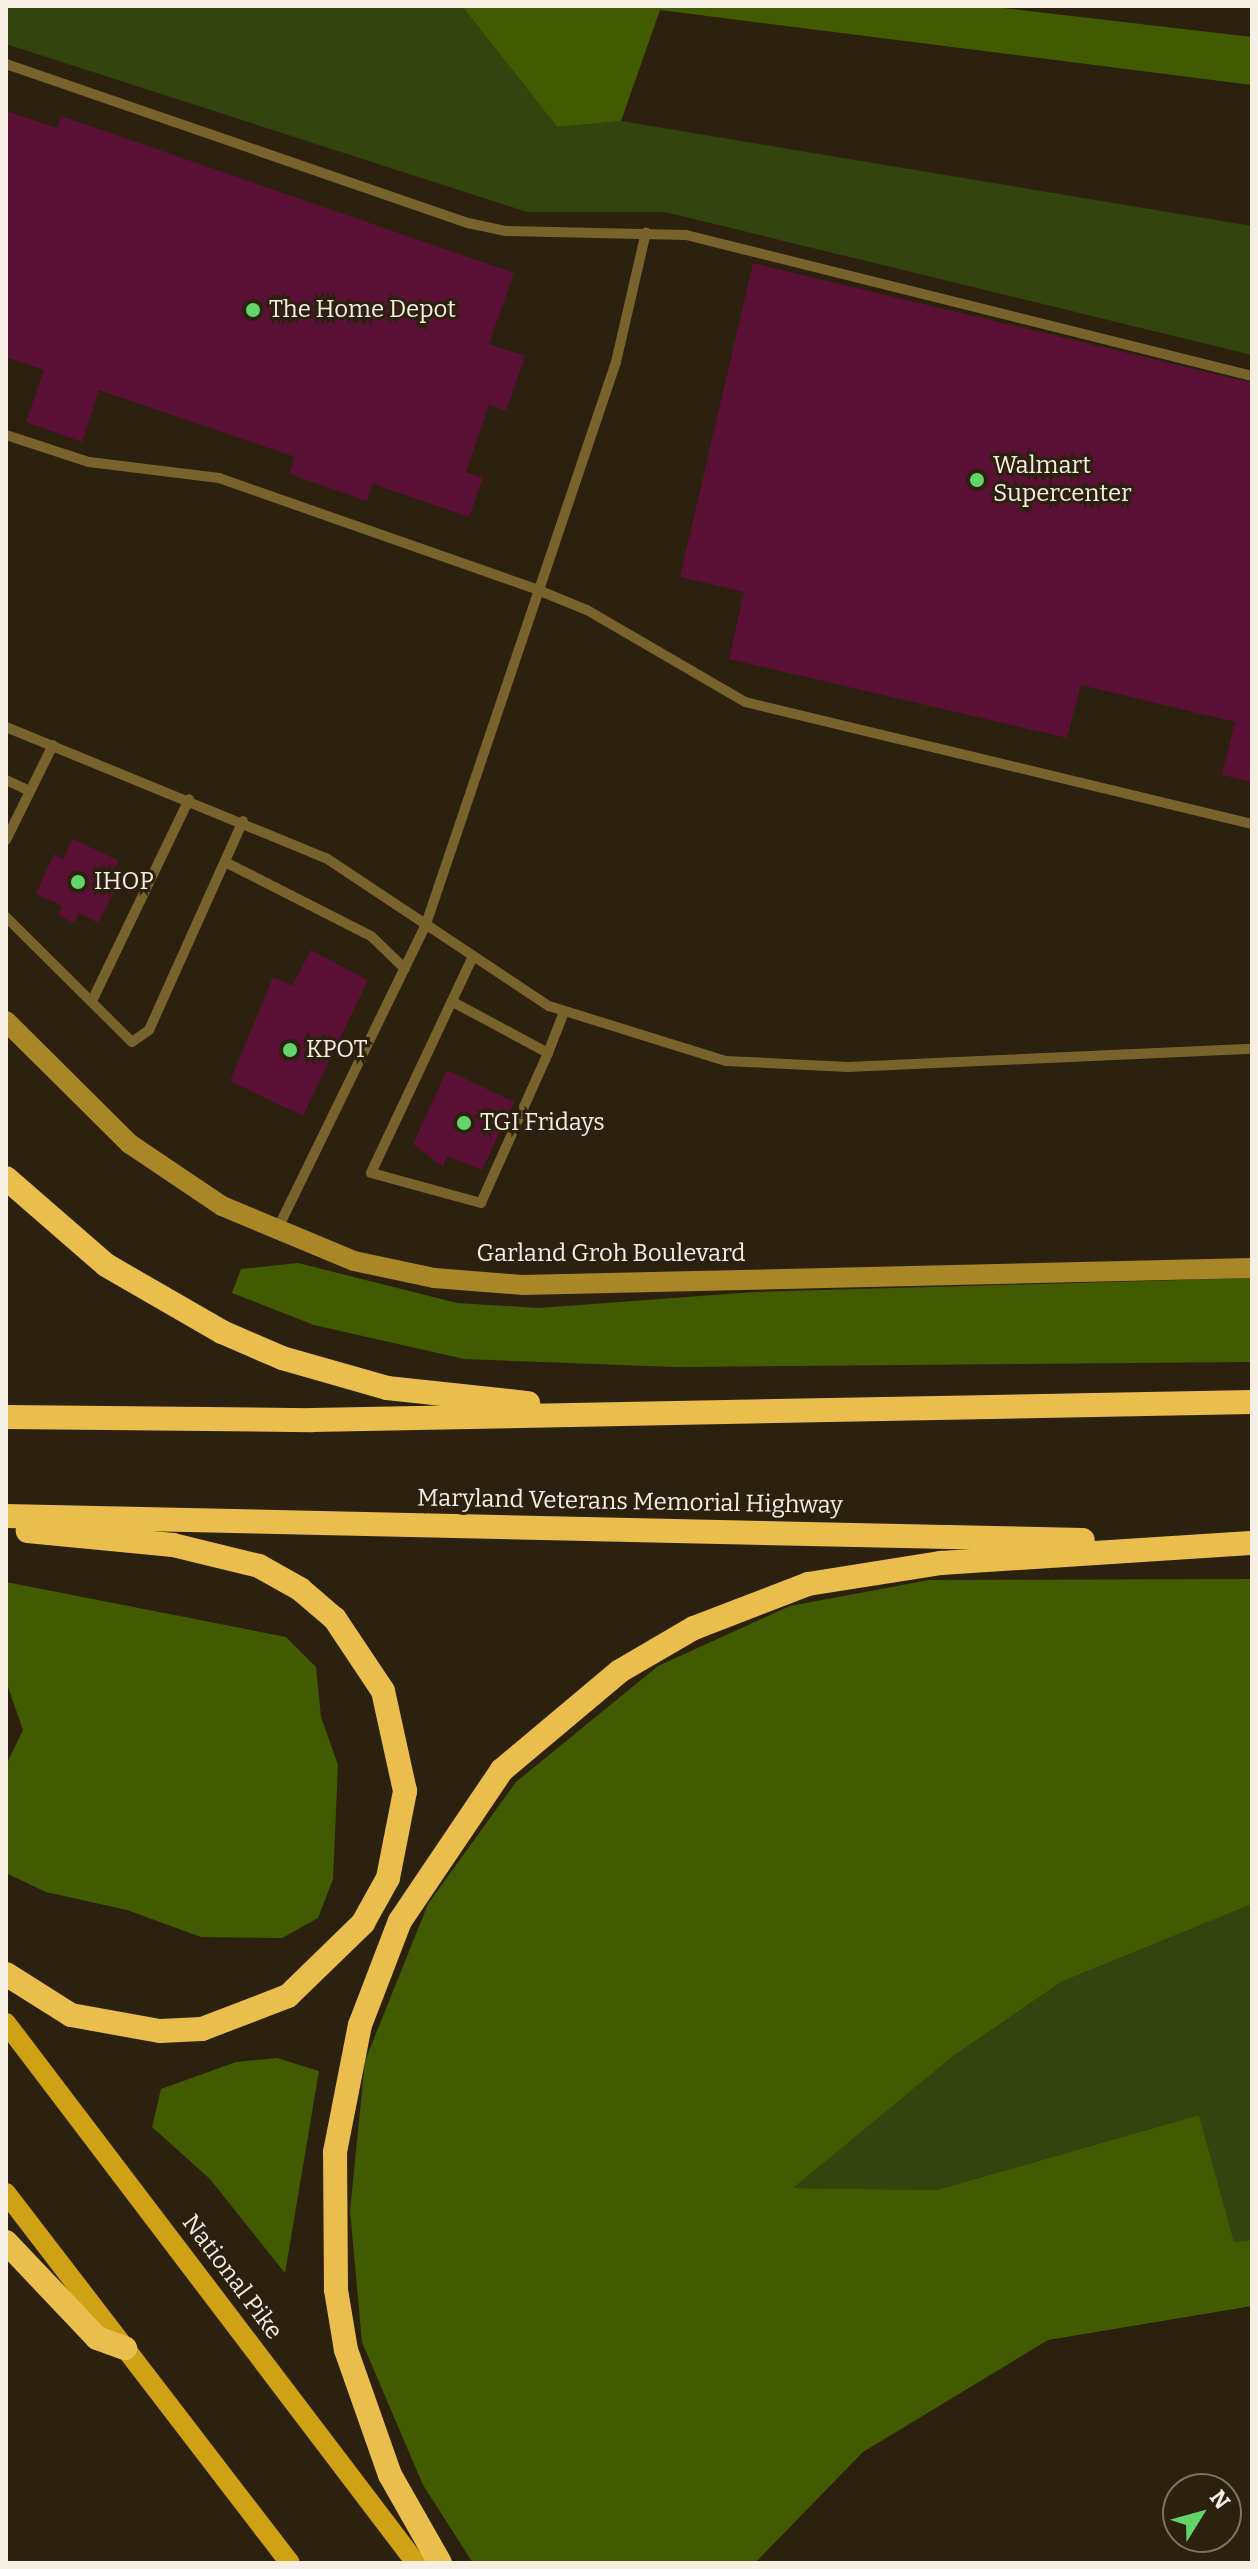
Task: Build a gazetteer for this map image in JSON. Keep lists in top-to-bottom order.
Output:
{
  "streets": {
    "highway": ["Maryland Veterans Memorial Highway"],
    "main road": ["National Pike"],
    "street": ["Garland Groh Boulevard"]
  },
  "places": [
    "The Home Depot",
    "Walmart Supercenter",
    "IHOP",
    "KPOT",
    "TGI Fridays"
  ],
  "north": "top right"
}
